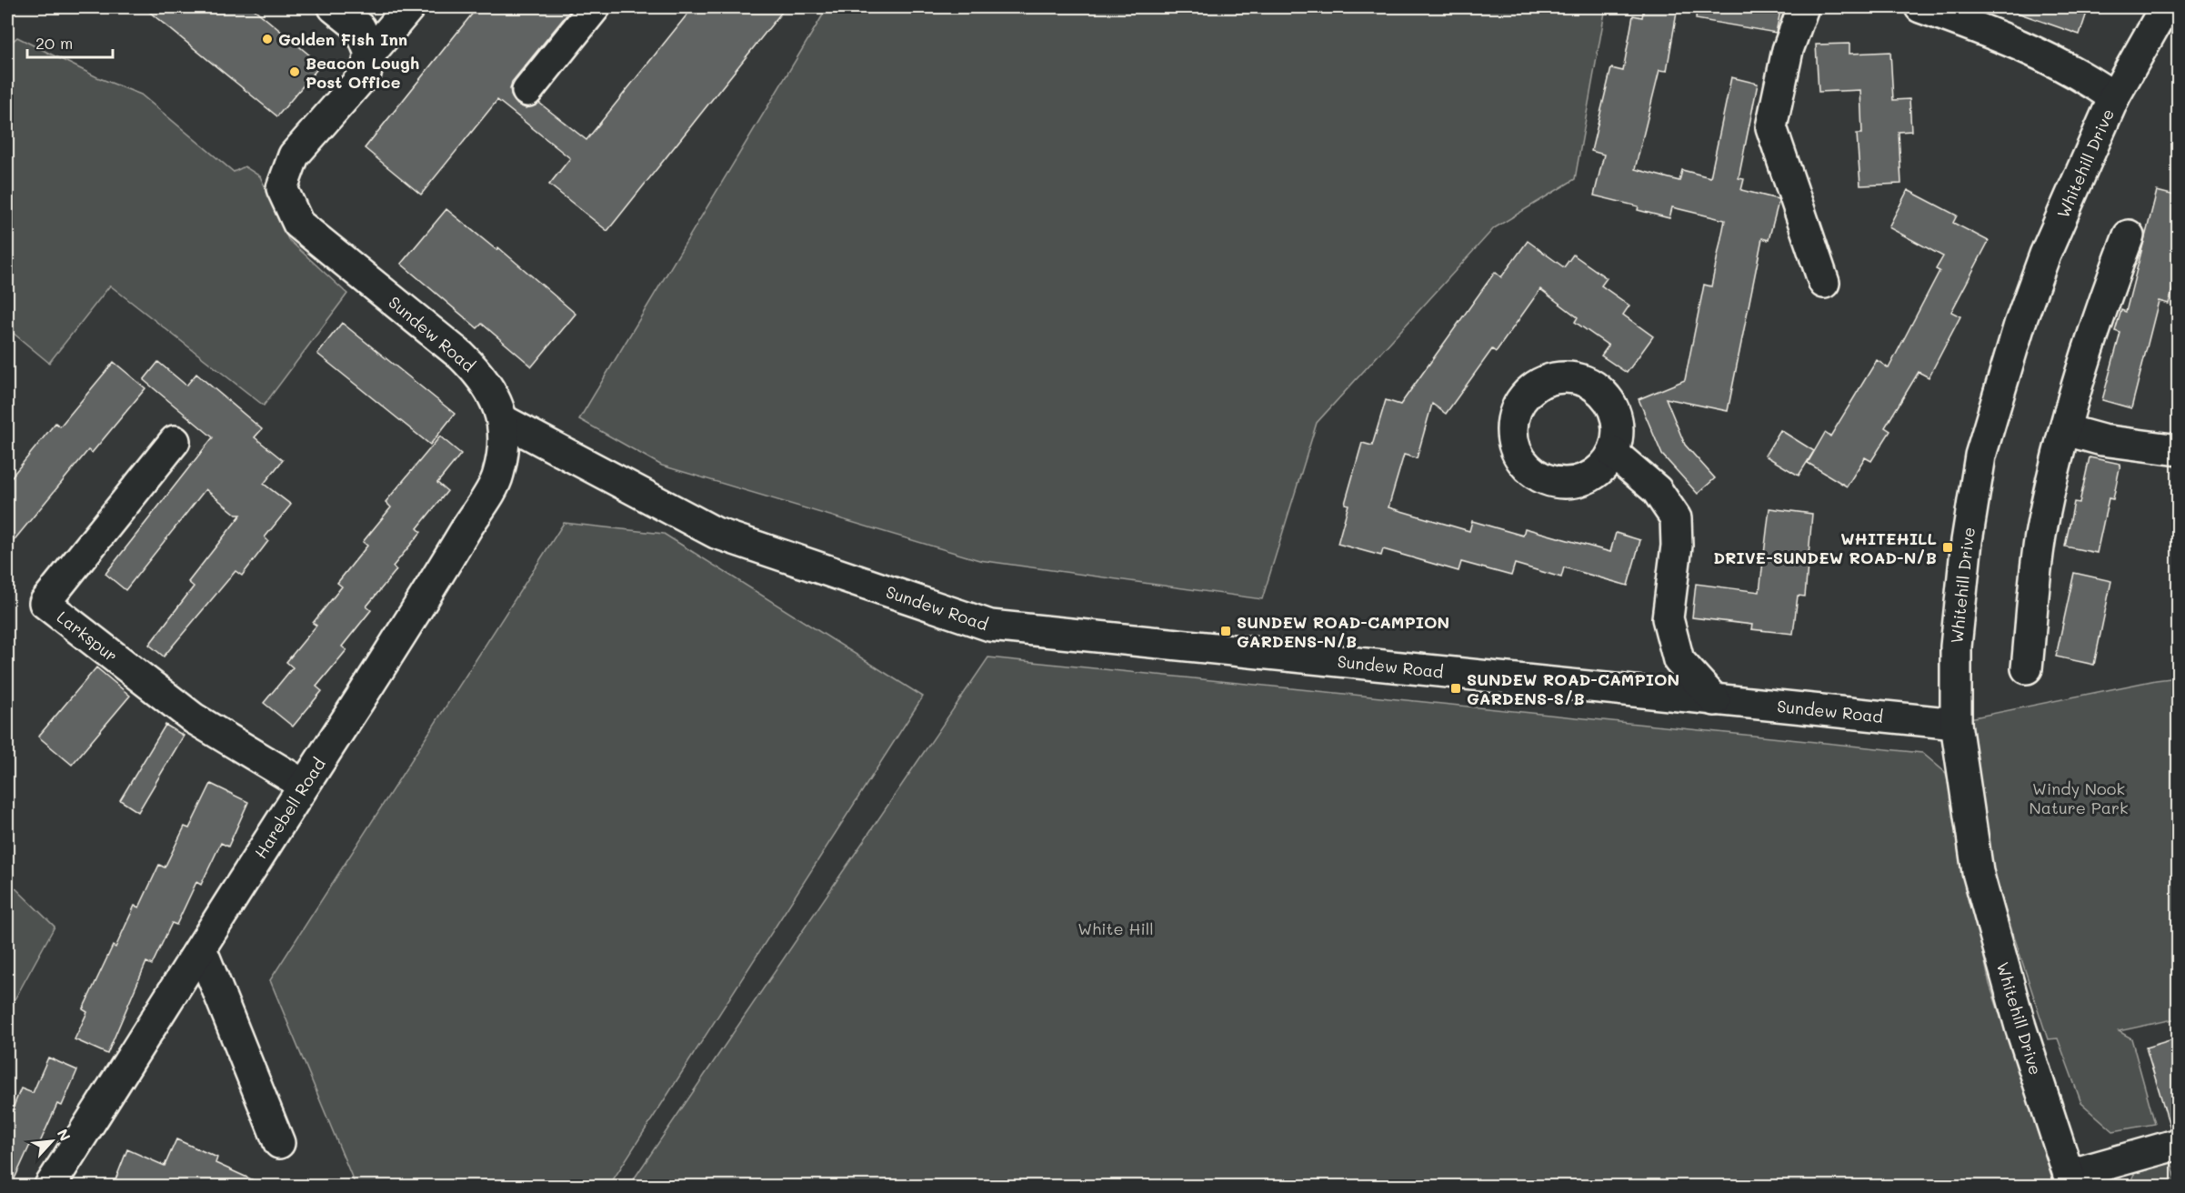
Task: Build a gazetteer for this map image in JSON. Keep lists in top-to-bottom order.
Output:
{
  "streets": {
    "street": [
      "Whitehill Drive",
      "Sundew Road",
      "Larkspur",
      "Harebell Road"
    ]
  },
  "crossings": [
    ["Whitehill Drive", "Sundew Road"],
    ["Sundew Road", "Harebell Road"],
    ["Larkspur", "Harebell Road"]
  ],
  "parks": ["Windy Nook Nature Park", "White Hill"],
  "places": {
    "other": ["Golden Fish Inn", "Beacon Lough Post Office"],
    "transit": ["WHITEHILL DRIVE-SUNDEW ROAD-N/B", "SUNDEW ROAD-CAMPION GARDENS-N/B", "SUNDEW ROAD-CAMPION GARDENS-S/B"]
  },
  "scale_bar": "20 m",
  "north": "top right"
}
